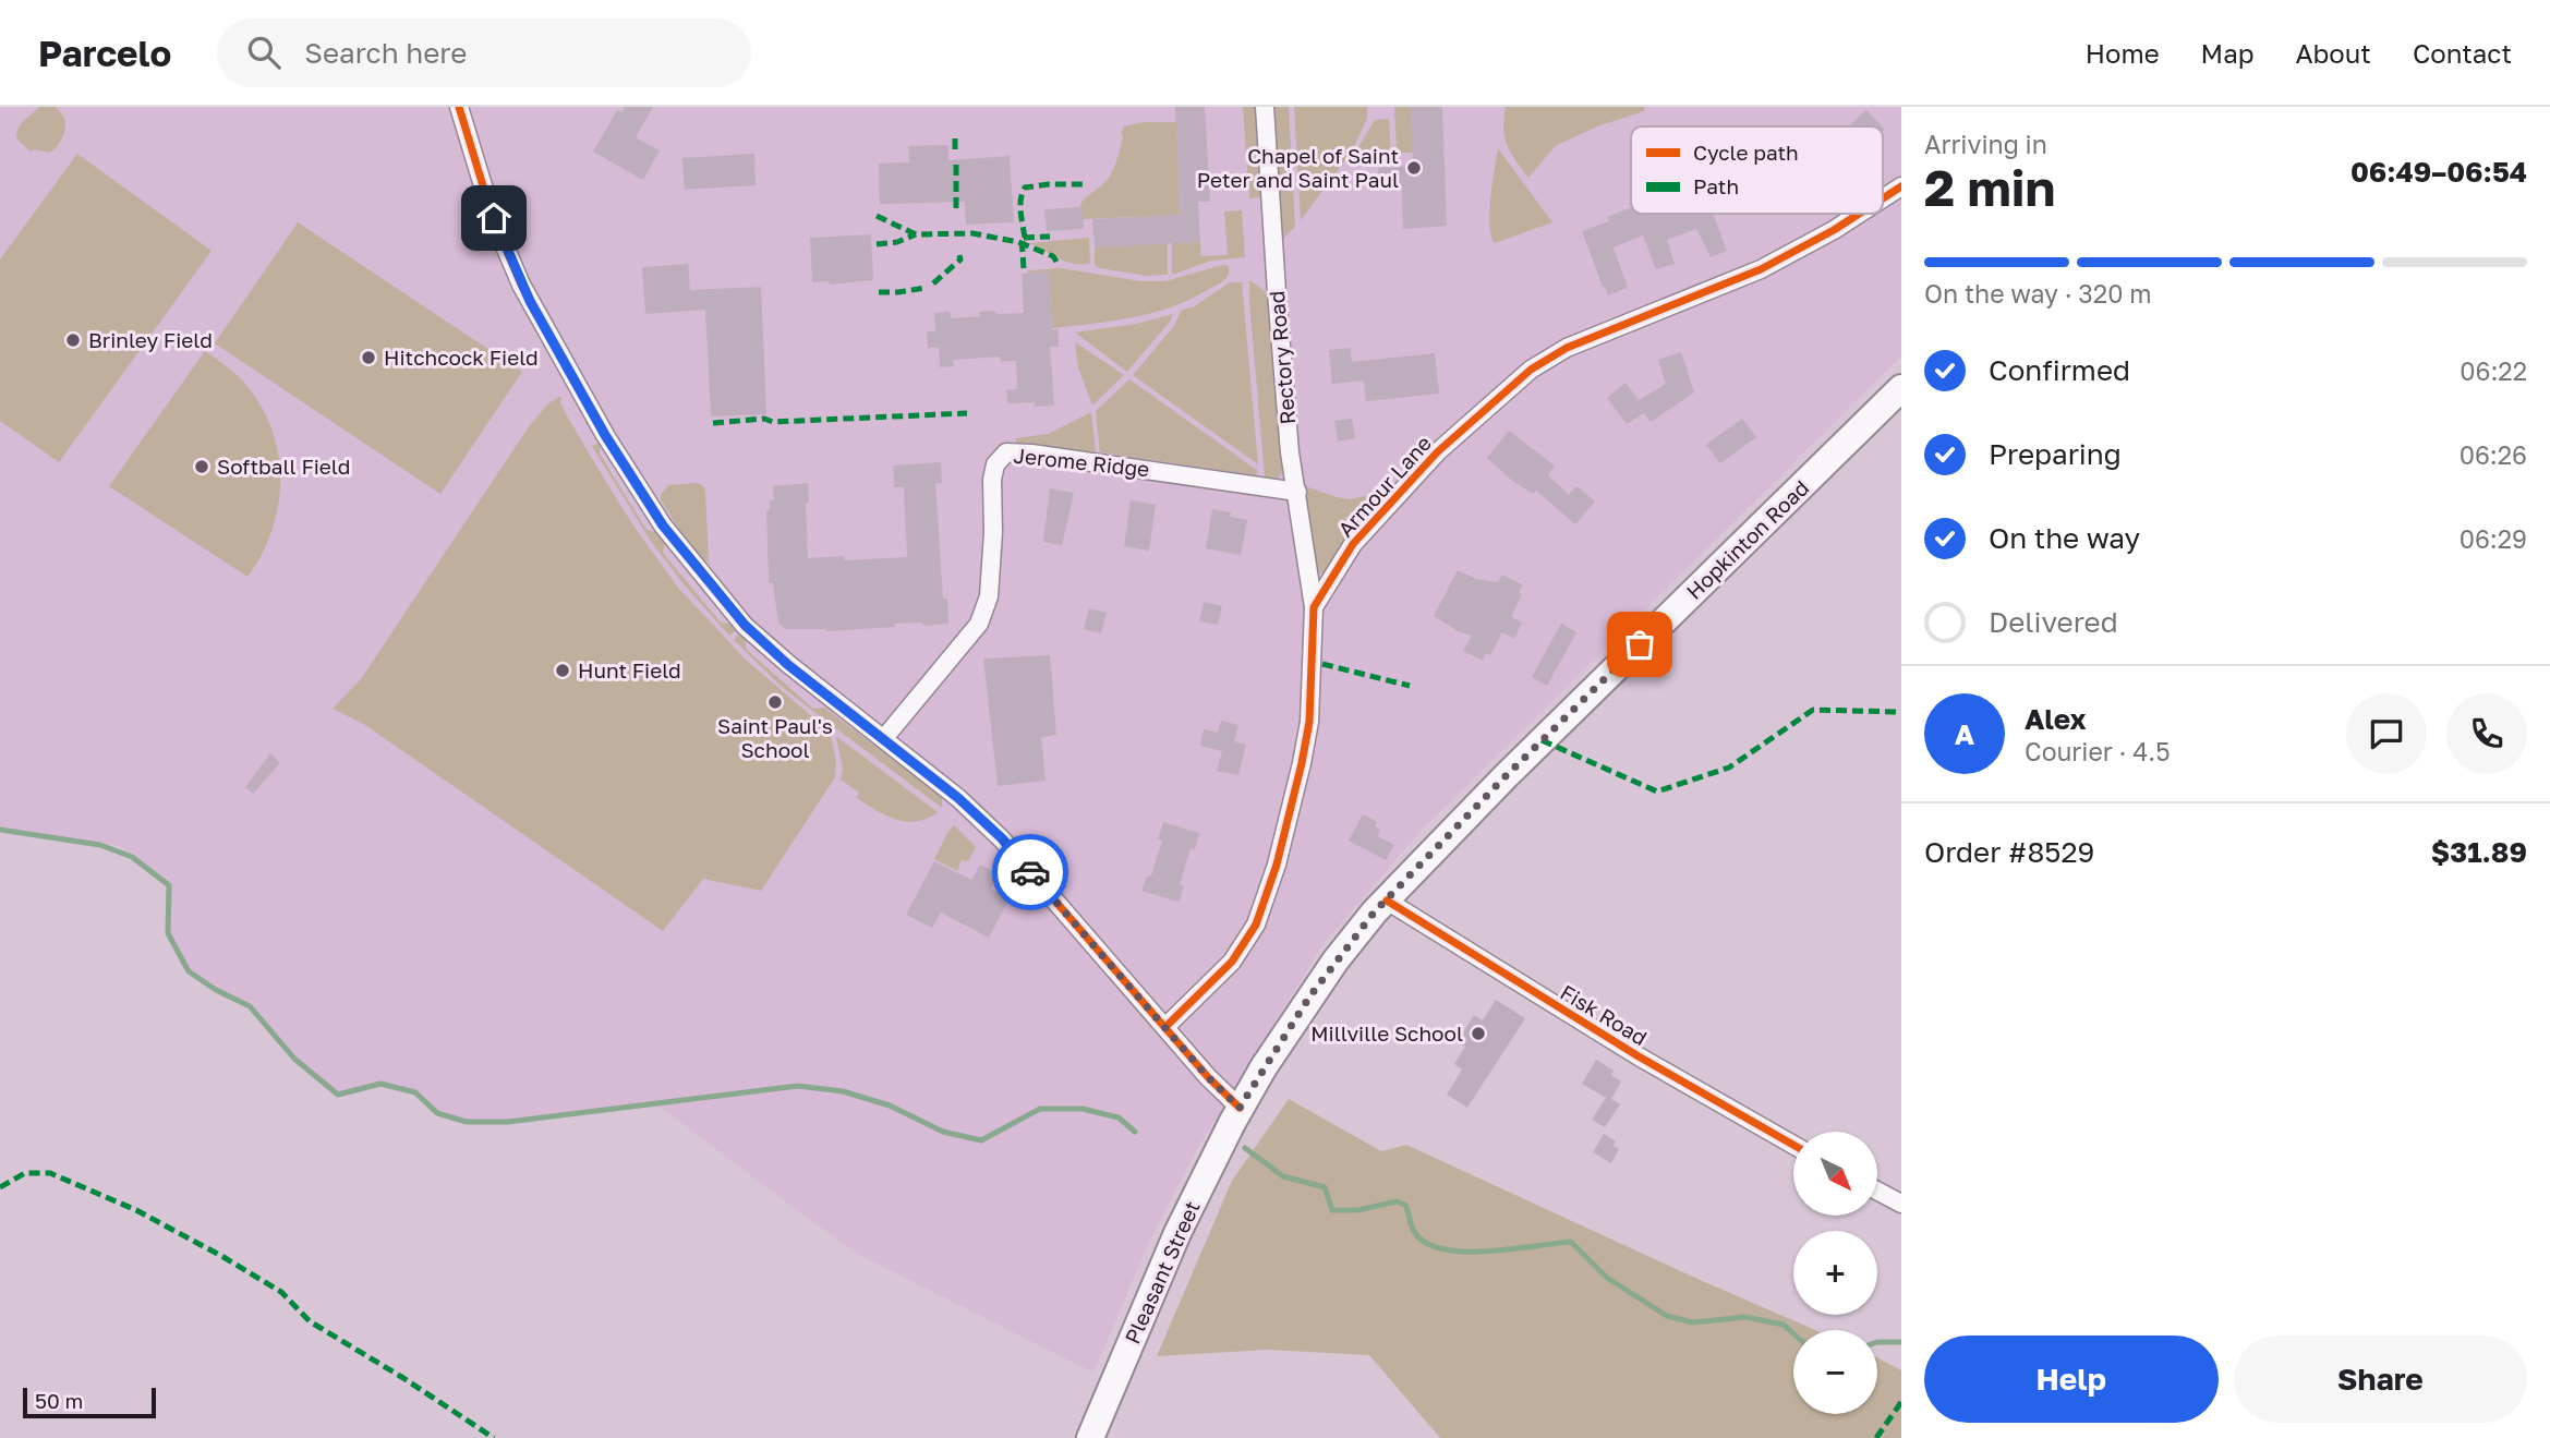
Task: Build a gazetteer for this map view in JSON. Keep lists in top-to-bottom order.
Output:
{
  "streets": {
    "main road": ["Hopkinton Road", "Pleasant Street"],
    "street": [
      "Rectory Road",
      "Jerome Ridge",
      "Armour Lane",
      "Fisk Road"
    ]
  },
  "crossings": [
    ["Rectory Road", "Jerome Ridge"],
    ["Rectory Road", "Armour Lane"],
    ["Hopkinton Road", "Fisk Road"],
    ["Hopkinton Road", "Pleasant Street"]
  ],
  "places": [
    "Chapel of Saint Peter and Saint Paul",
    "Brinley Field",
    "Hitchcock Field",
    "Softball Field",
    "Hunt Field",
    "Saint Paul's School",
    "Millville School"
  ],
  "legend": ["Cycle path", "Path"],
  "scale_bar": "50 m",
  "north": "bottom right",
  "page": {
    "header": "Parcelo",
    "search": "Search here",
    "nav": [
      "Home",
      "Map",
      "About",
      "Contact"
    ],
    "heading": ["2 min", "Arriving in", "06:49–06:54"],
    "panel": [
      "Alex",
      "Courier · 4.5",
      "Order #8529",
      "$31.89"
    ],
    "bar": "On the way · 320 m",
    "list": [
      ["Confirmed", "06:22"],
      ["Preparing", "06:26"],
      ["On the way", "06:29"],
      "Delivered"
    ],
    "round": "A",
    "map_buttons": ["+", "−"],
    "buttons": ["Help", "Share"],
    "scale": "50 m"
  }
}
